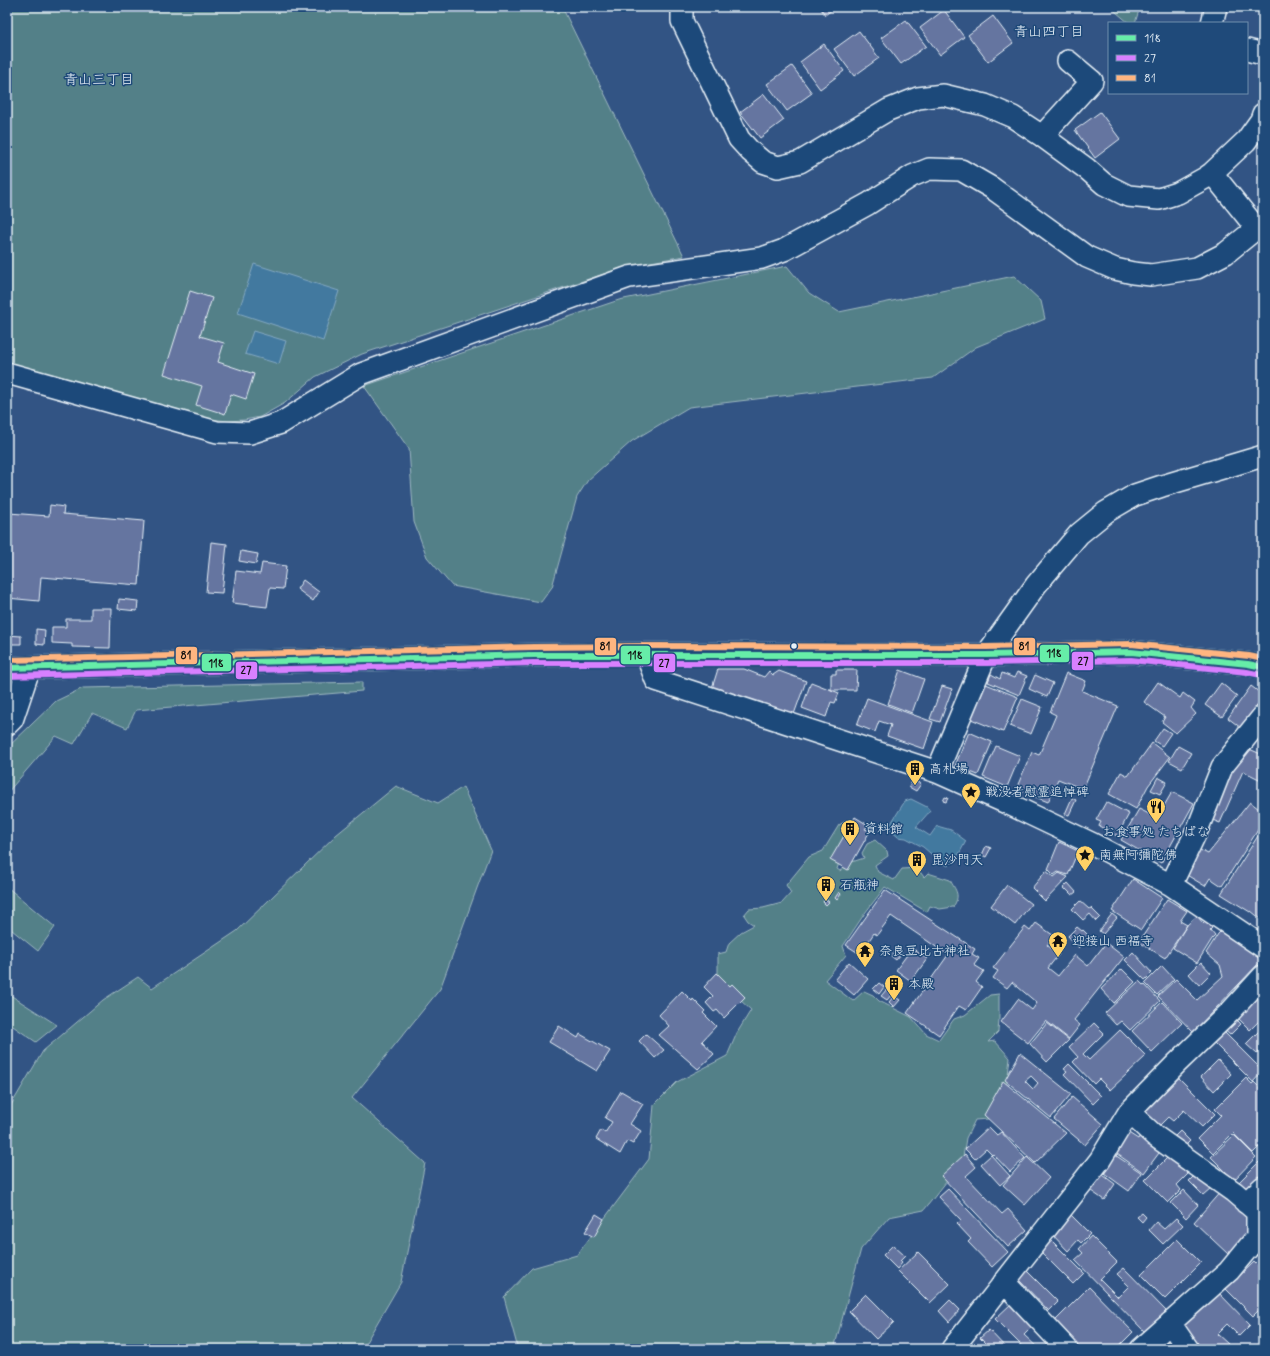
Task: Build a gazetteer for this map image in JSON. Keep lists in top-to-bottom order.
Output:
{
  "districts": ["青山四丁目", "青山三丁目"],
  "places": {
    "building": [
      "高札場",
      "資料館",
      "毘沙門天",
      "石瓶神",
      "本殿"
    ],
    "place": ["戦没者慰霊追悼碑", "南無阿彌陀佛"],
    "restaurant": ["お食事処 たちばな"],
    "temple": ["迎接山 西福寺", "奈良豆比古神社"]
  },
  "lines": ["transit line 81", "transit line 118", "transit line 27"],
  "legend": ["118", "27", "81"]
}
